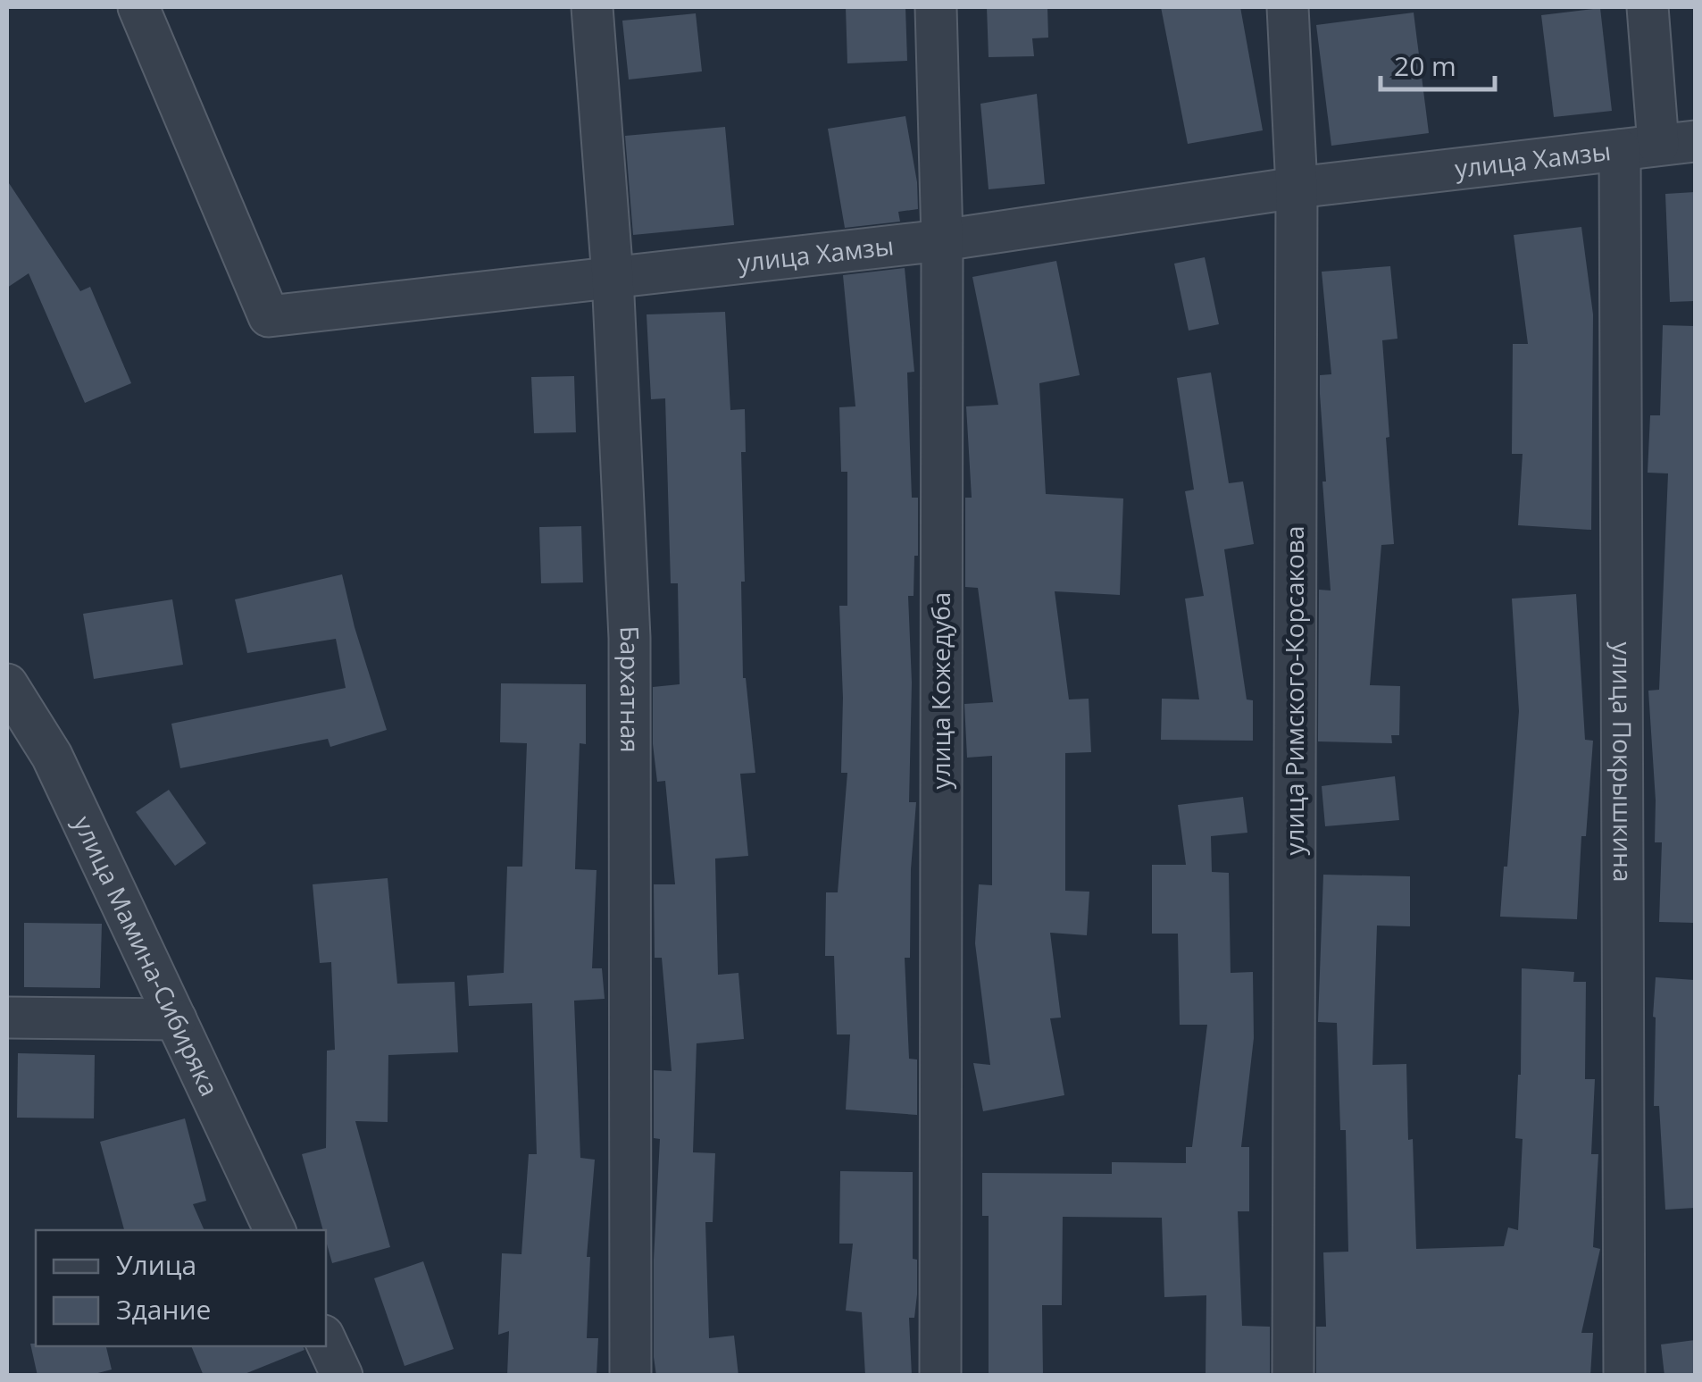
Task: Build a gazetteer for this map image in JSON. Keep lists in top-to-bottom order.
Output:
{
  "streets": {
    "street": [
      "улица Хамзы",
      "Бархатная",
      "улица Кожедуба",
      "улица Римского-Корсакова",
      "улица Покрышкина",
      "улица Мамина-Сибиряка"
    ]
  },
  "crossings": [
    ["улица Хамзы", "Бархатная"],
    ["улица Хамзы", "улица Кожедуба"],
    ["улица Хамзы", "улица Римского-Корсакова"],
    ["улица Хамзы", "улица Покрышкина"]
  ],
  "legend": ["Улица", "Здание"],
  "scale_bar": "20 m"
}
